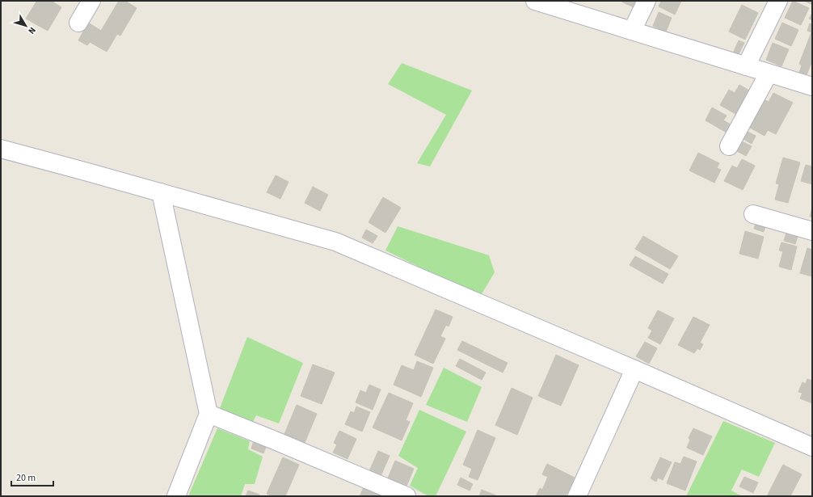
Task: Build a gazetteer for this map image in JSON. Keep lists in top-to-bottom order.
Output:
{
  "scale_bar": "20 m",
  "north": "bottom right"
}
